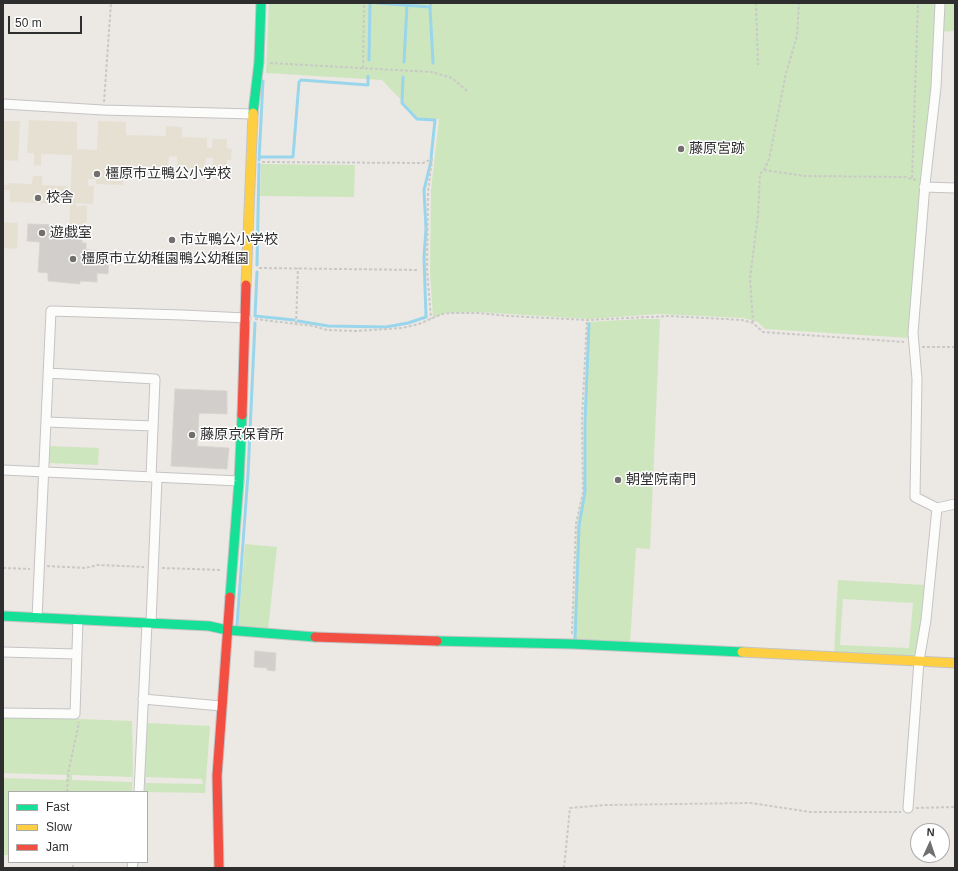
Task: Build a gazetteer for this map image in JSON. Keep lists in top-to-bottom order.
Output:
{
  "places": [
    "藤原宮跡",
    "橿原市立鴨公小学校",
    "校舎",
    "遊戯室",
    "市立鴨公小学校",
    "橿原市立幼稚園鴨公幼稚園",
    "藤原京保育所",
    "朝堂院南門"
  ],
  "legend": ["Fast", "Slow", "Jam"],
  "scale_bar": "50 m",
  "north": "top"
}
